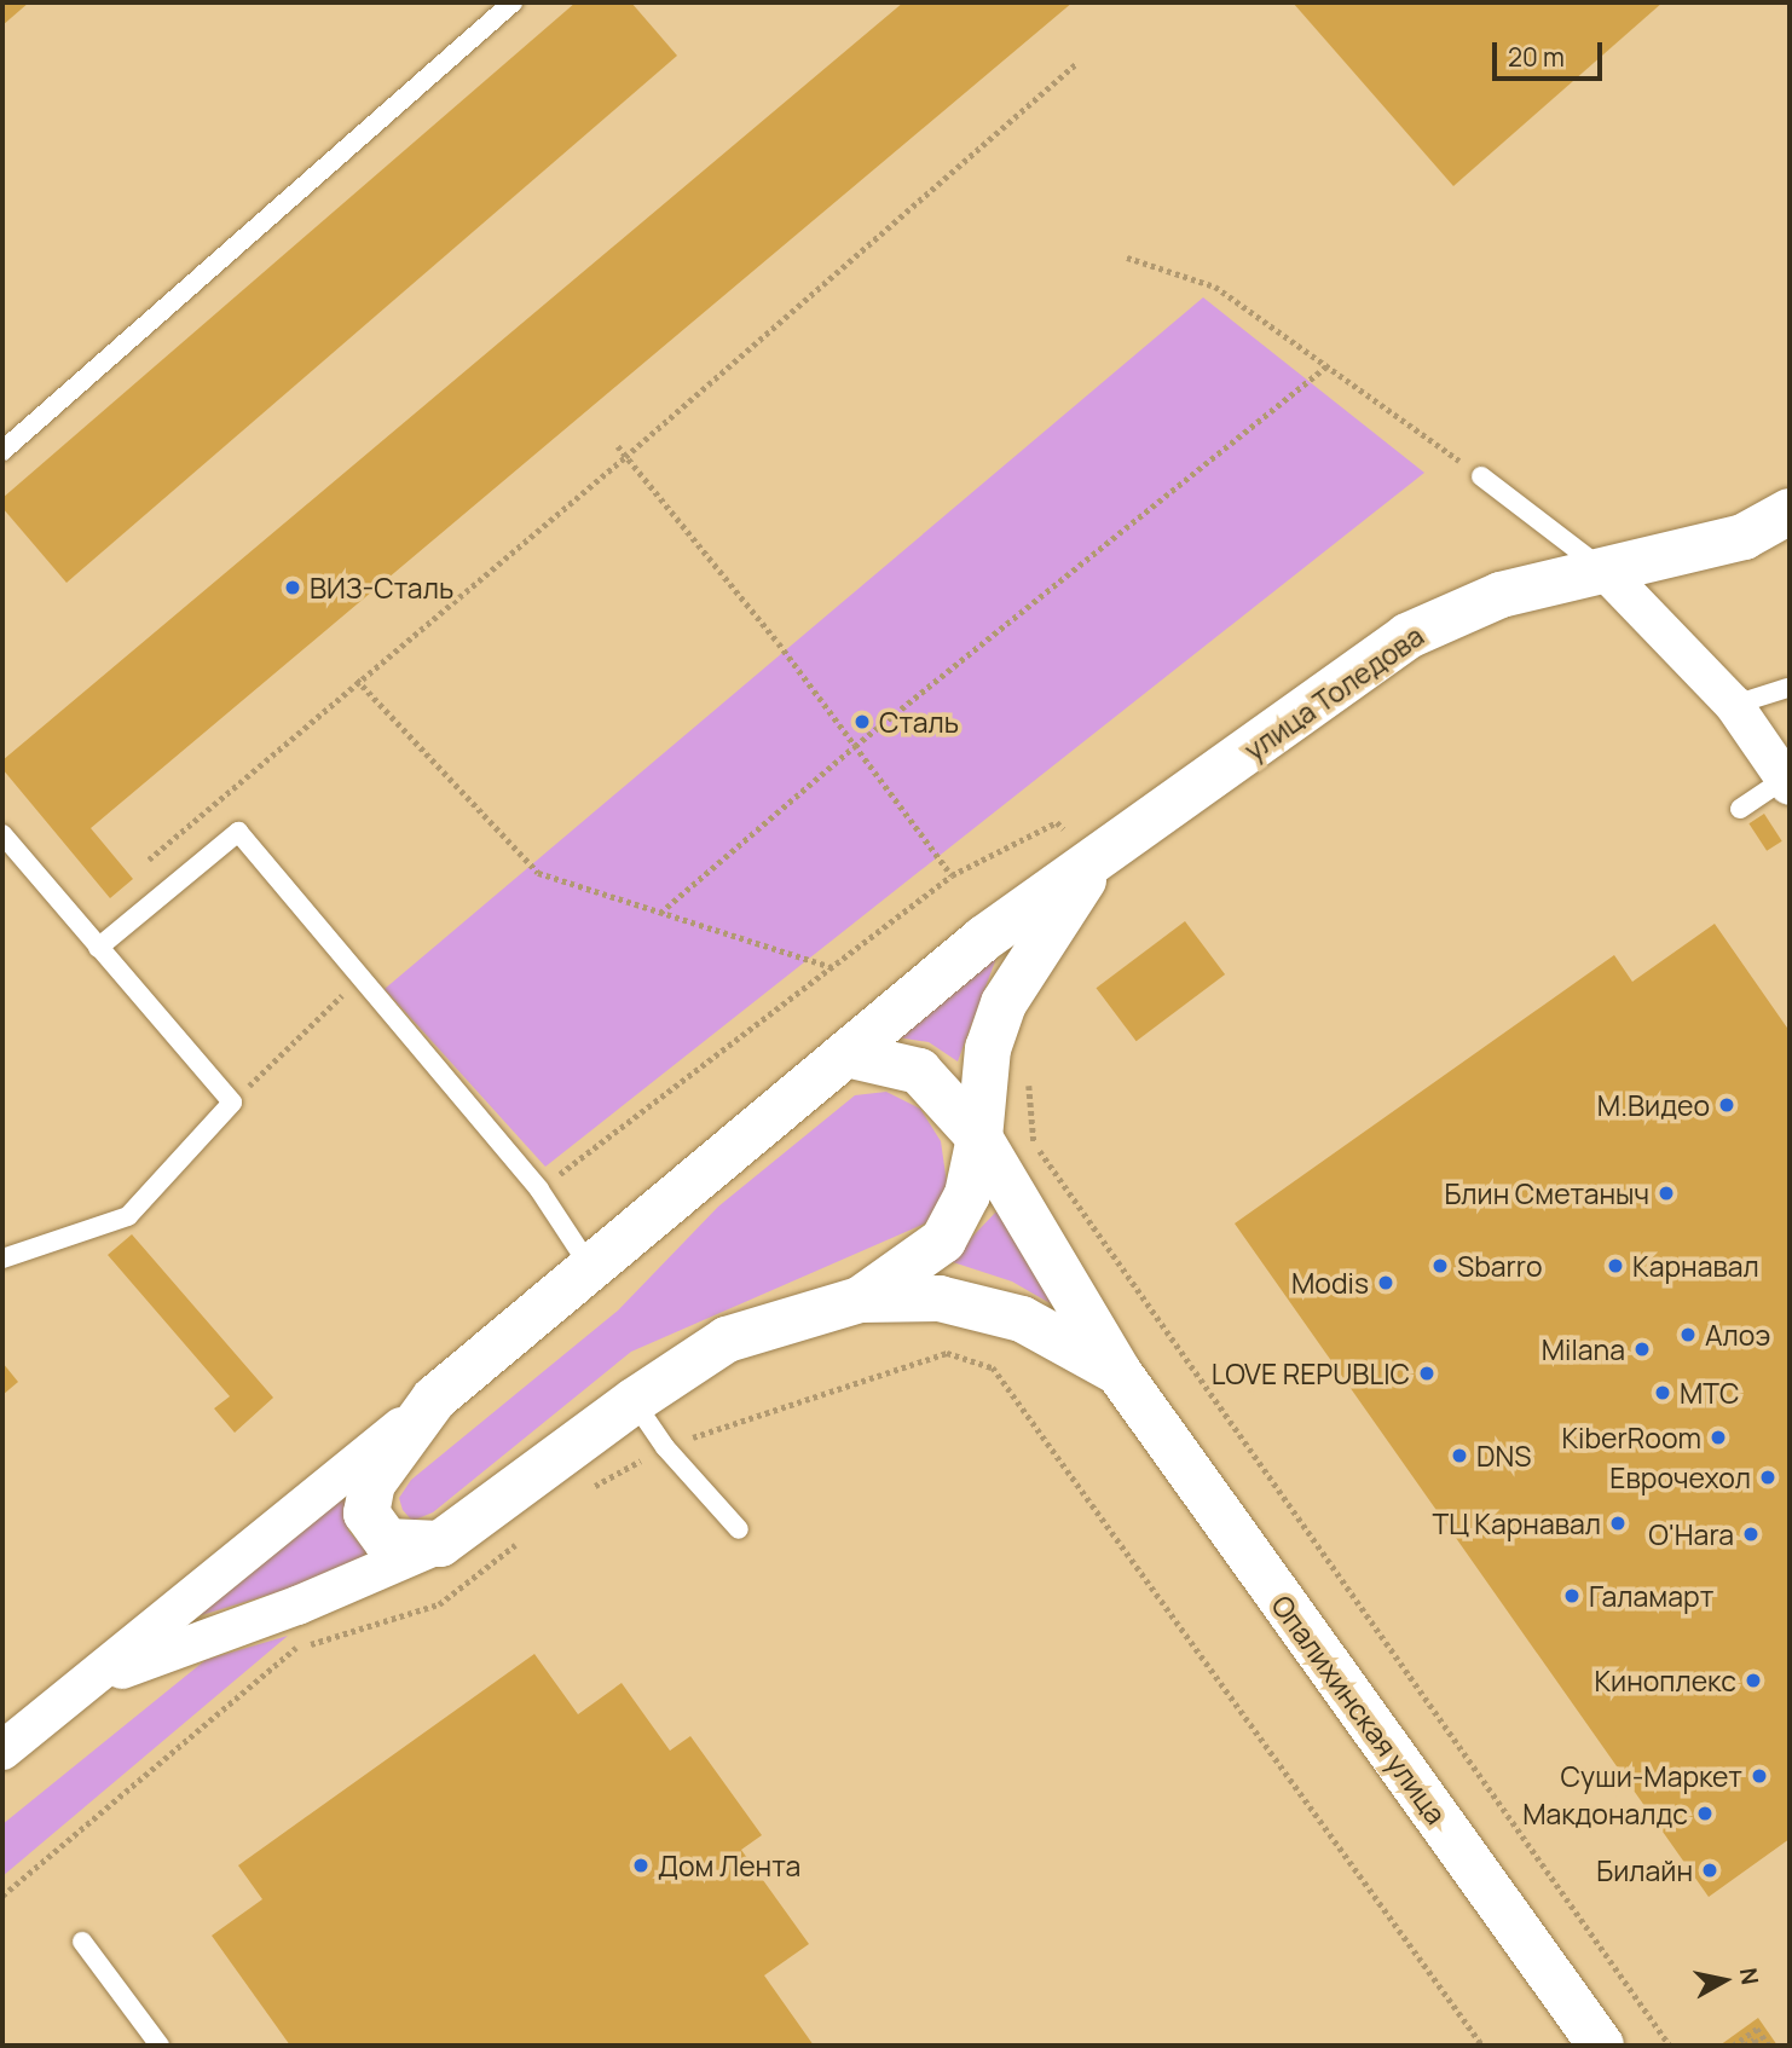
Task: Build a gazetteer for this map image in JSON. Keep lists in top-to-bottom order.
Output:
{
  "streets": {
    "street": ["улица Толедова", "Опалихинская улица"]
  },
  "crossings": [
    ["улица Толедова", "Опалихинская улица"]
  ],
  "places": [
    "ВИЗ-Сталь",
    "Сталь",
    "М.Видео",
    "Блин Сметаныч",
    "Sbarro",
    "Карнавал",
    "Modis",
    "Алоэ",
    "Milana",
    "LOVE REPUBLIC",
    "МТС",
    "KiberRoom",
    "DNS",
    "Еврочехол",
    "ТЦ Карнавал",
    "O'Hara",
    "Галамарт",
    "Киноплекс",
    "Суши-Маркет",
    "Макдоналдс",
    "Дом Лента",
    "Билайн"
  ],
  "scale_bar": "20 m",
  "north": "right"
}
